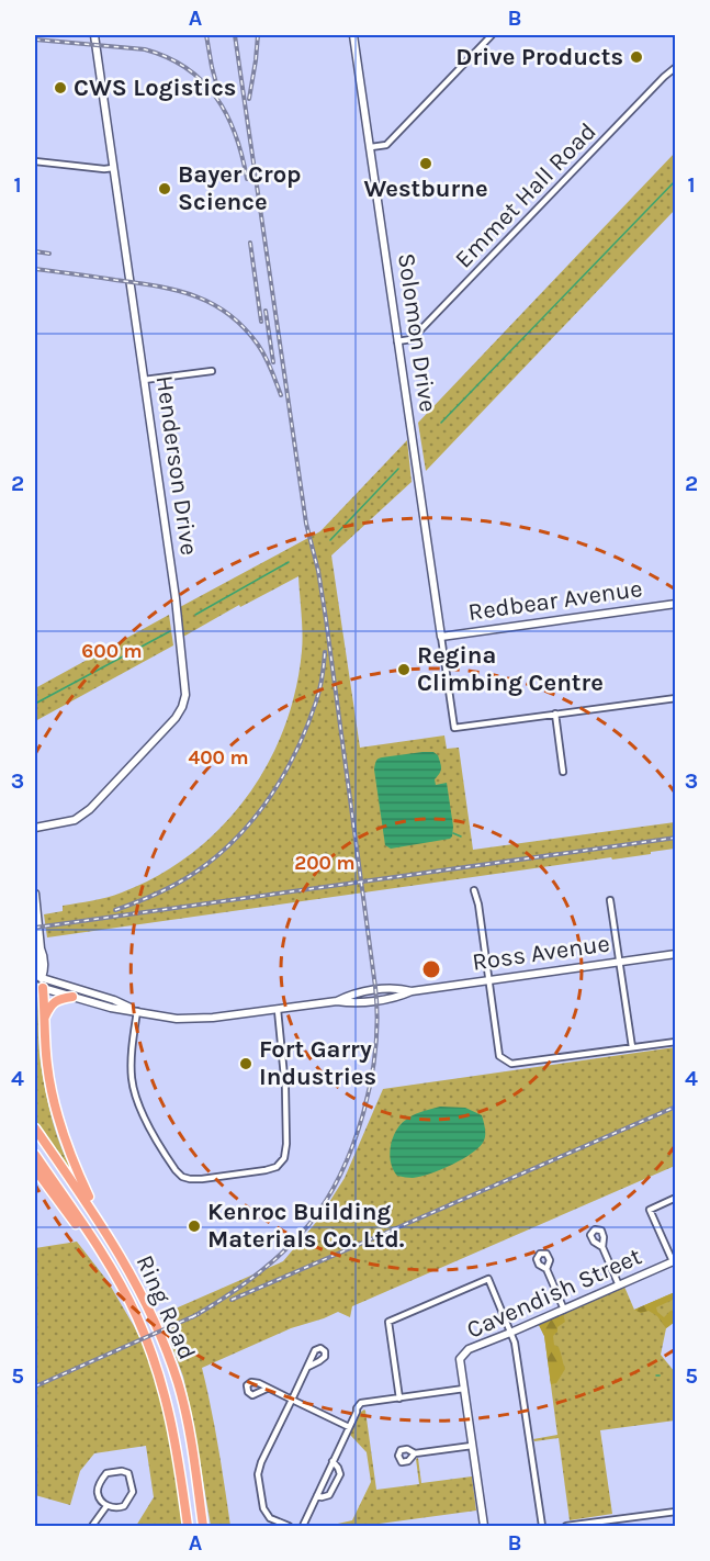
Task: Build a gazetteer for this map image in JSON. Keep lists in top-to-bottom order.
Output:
{
  "streets": {
    "highway": ["Ring Road"],
    "street": [
      "Emmet Hall Road",
      "Solomon Drive",
      "Henderson Drive",
      "Redbear Avenue",
      "Ross Avenue",
      "Cavendish Street"
    ]
  },
  "crossings": [
    ["Emmet Hall Road", "Solomon Drive"],
    ["Solomon Drive", "Redbear Avenue"]
  ],
  "places": [
    "Drive Products",
    "CWS Logistics",
    "Westburne",
    "Bayer Crop Science",
    "Regina Climbing Centre",
    "Fort Garry Industries",
    "Kenroc Building Materials Co. Ltd."
  ],
  "grid": {
    "columns": ["A", "B"],
    "rows": [
      "1",
      "2",
      "3",
      "4",
      "5"
    ]
  },
  "rings": ["600 m", "400 m", "200 m"]
}
